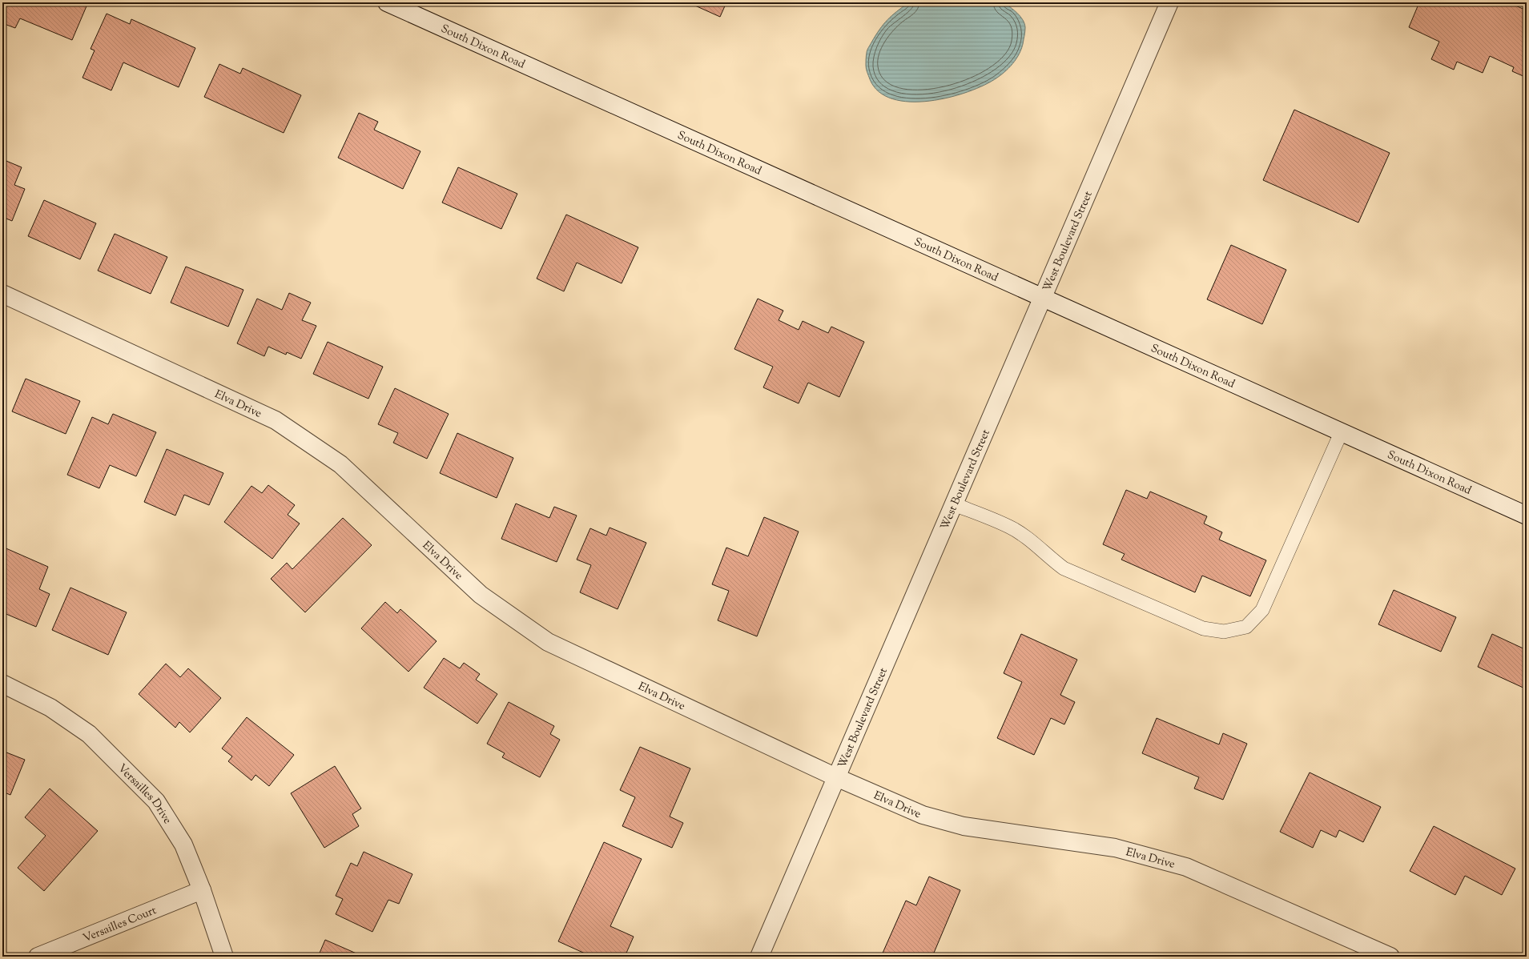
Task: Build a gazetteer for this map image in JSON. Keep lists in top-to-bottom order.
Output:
{
  "streets": {
    "street": [
      "South Dixon Road",
      "West Boulevard Street",
      "Elva Drive",
      "Versailles Drive",
      "Versailles Court"
    ]
  },
  "crossings": [
    ["South Dixon Road", "West Boulevard Street"],
    ["West Boulevard Street", "Elva Drive"],
    ["Versailles Drive", "Versailles Court"]
  ]
}
